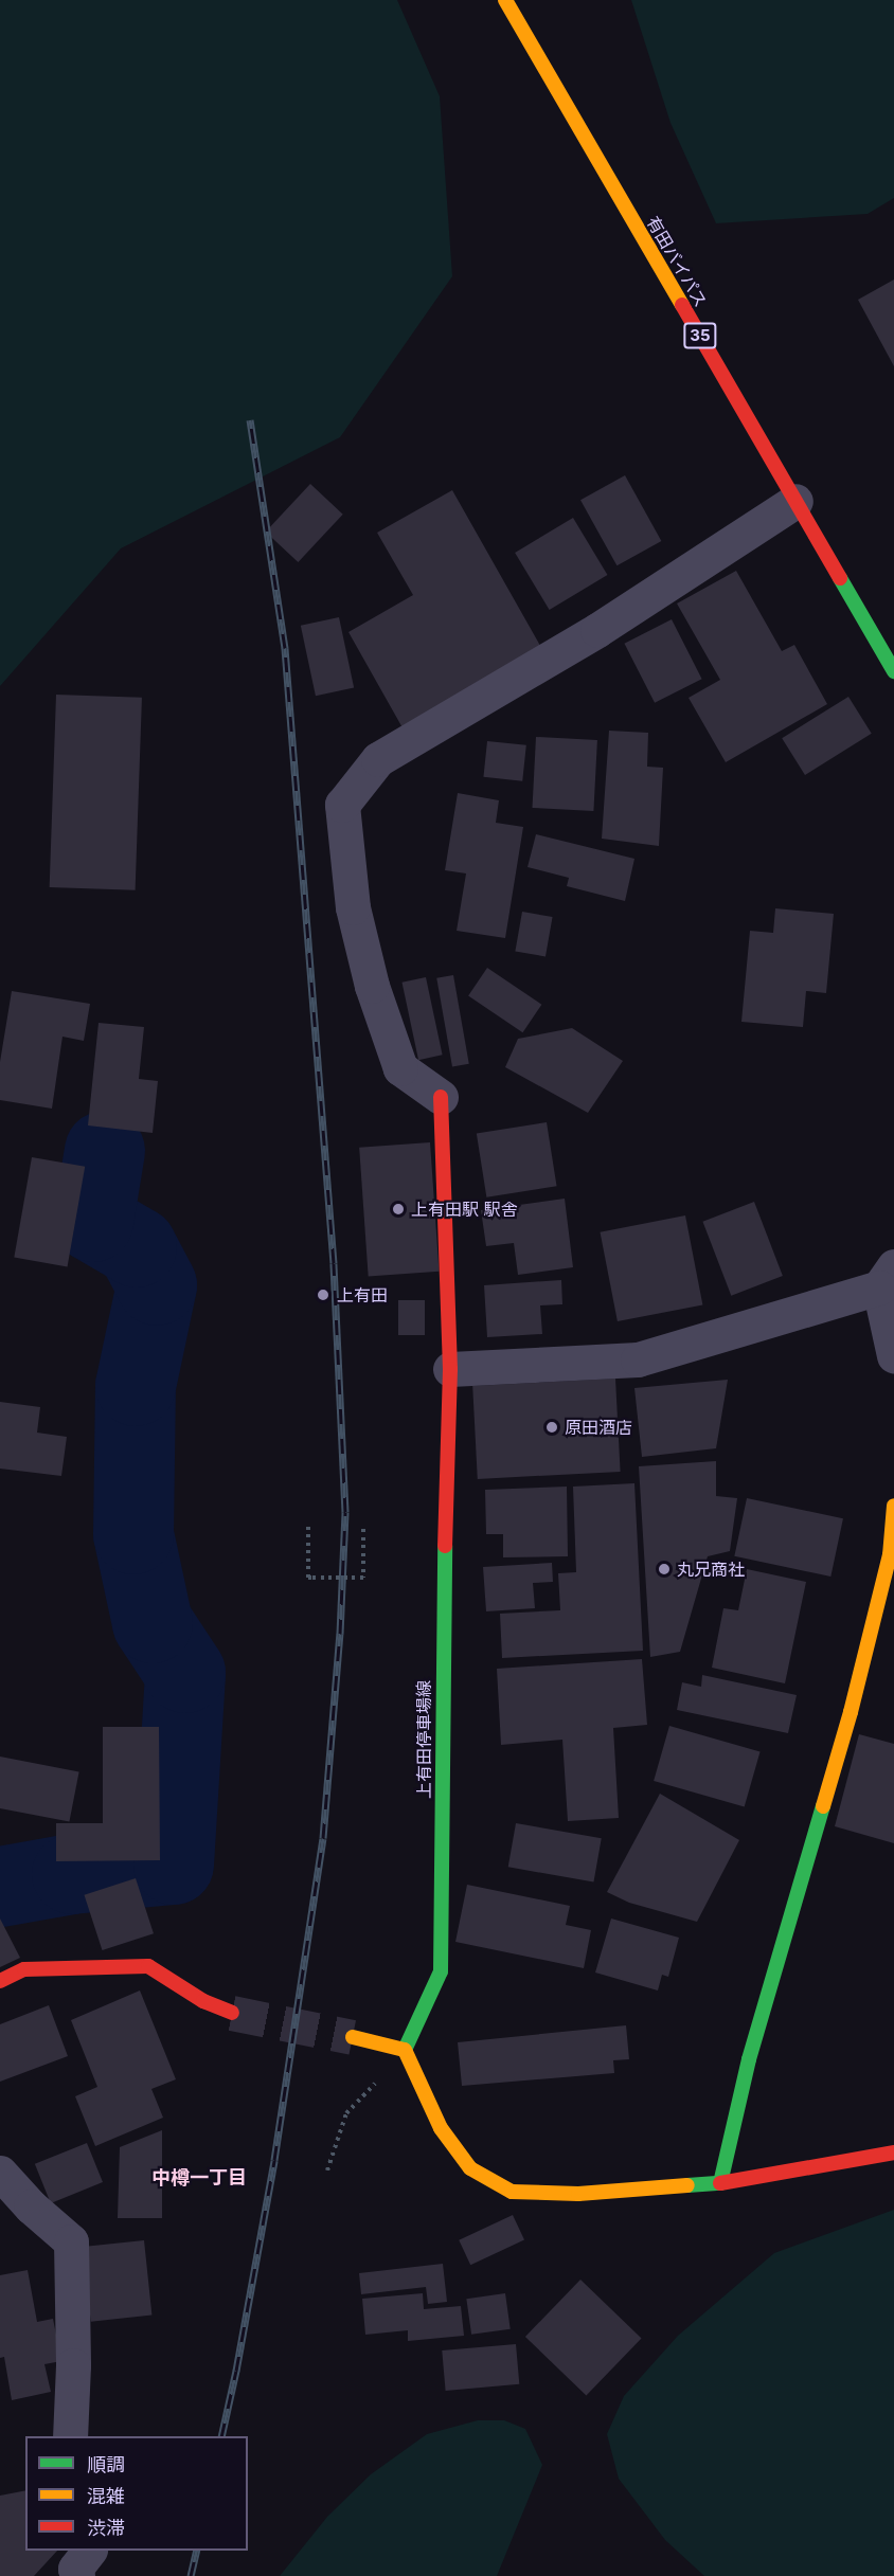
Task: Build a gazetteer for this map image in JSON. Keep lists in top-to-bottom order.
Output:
{
  "streets": {
    "main road": ["有田バイパス", "35", "上有田停車場線"]
  },
  "districts": ["中樽一丁目"],
  "places": [
    "上有田駅 駅舎",
    "上有田",
    "原田酒店",
    "丸兄商社"
  ],
  "legend": ["順調", "混雑", "渋滞"]
}
